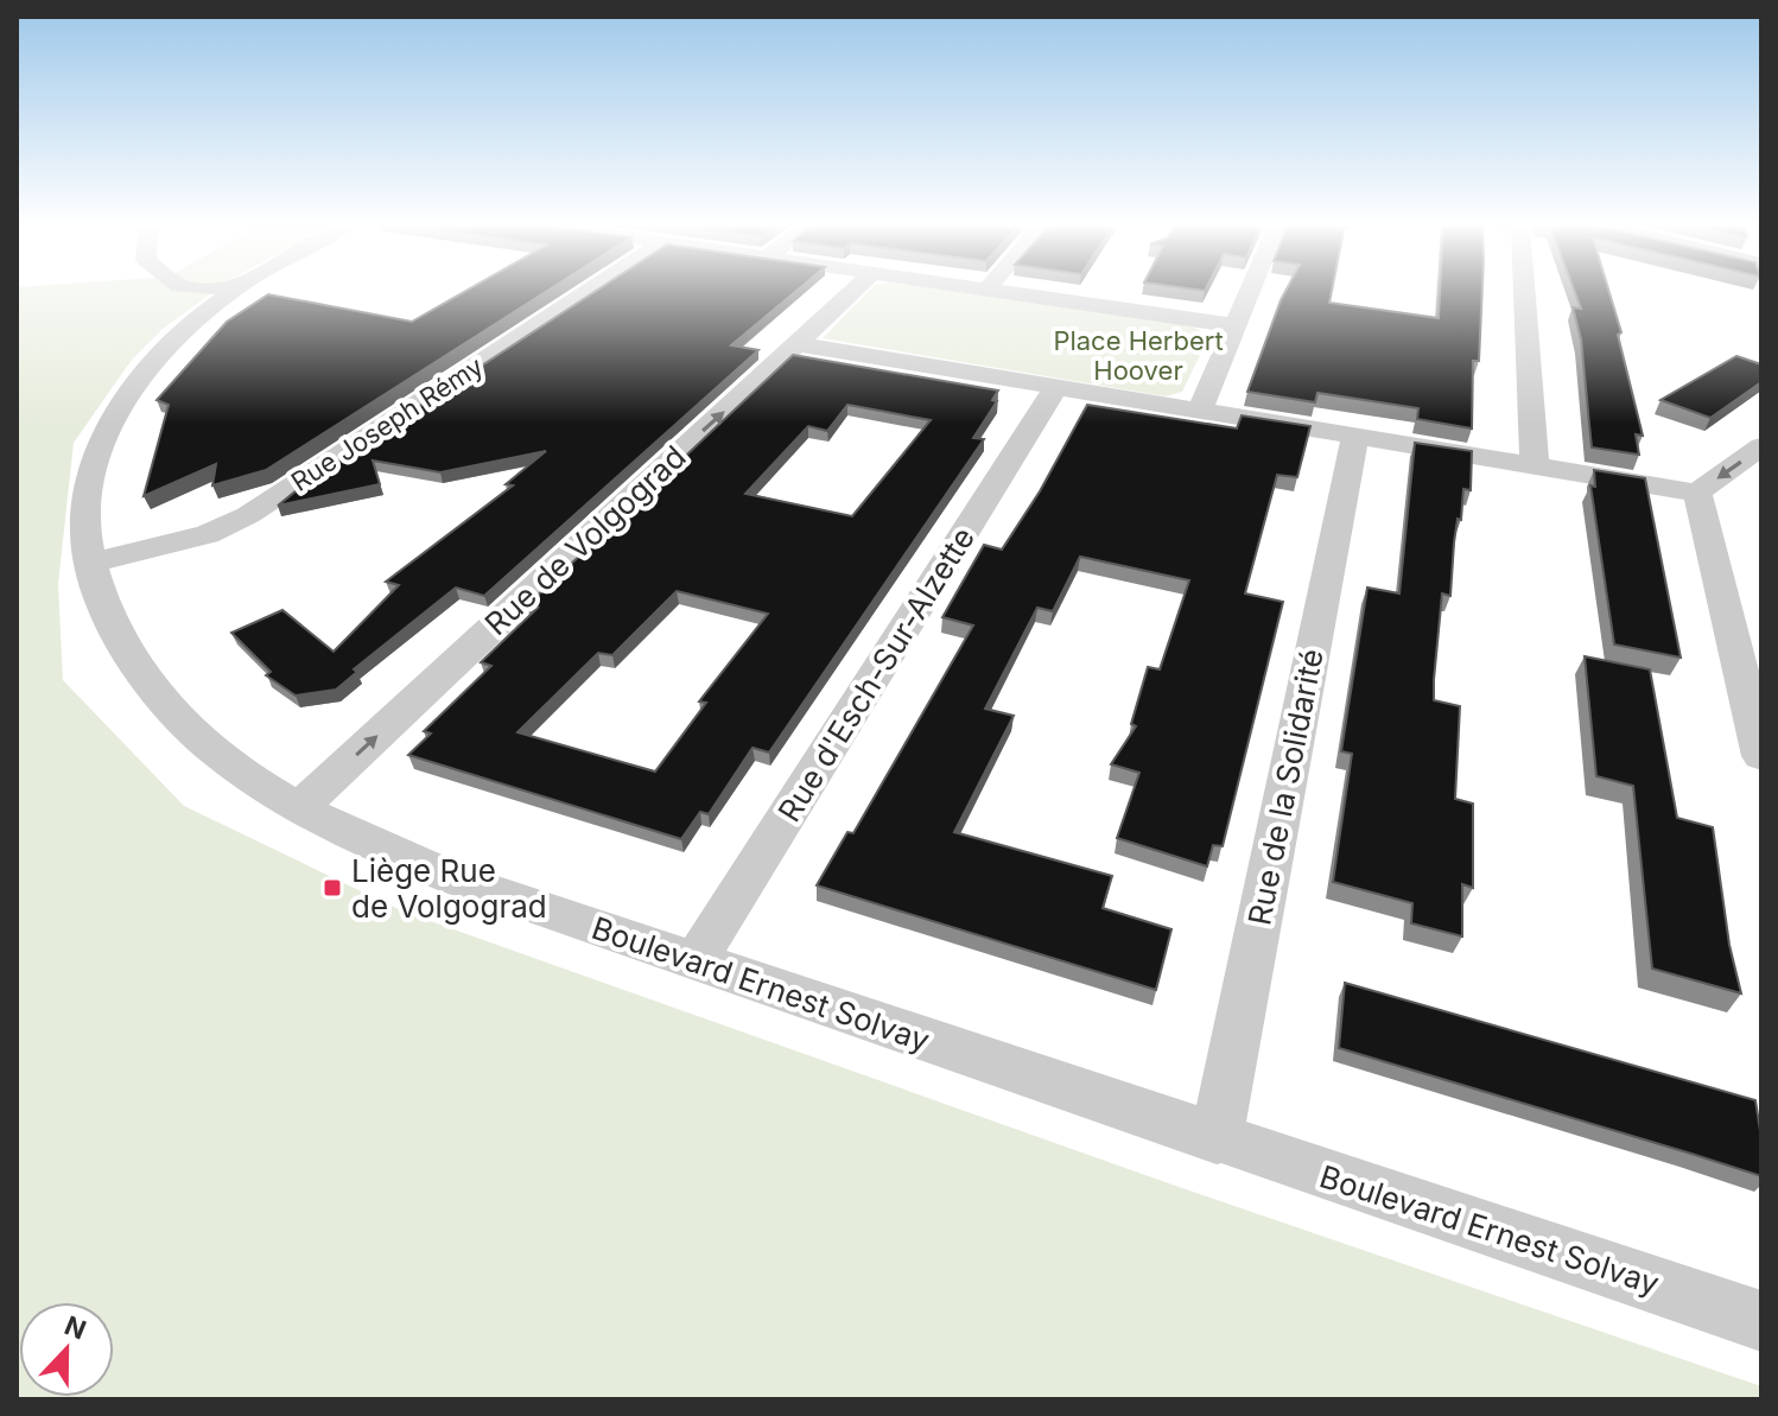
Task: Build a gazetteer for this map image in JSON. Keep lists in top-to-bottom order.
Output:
{
  "streets": {
    "street": [
      "Rue Joseph Rémy",
      "Rue de Volgograd",
      "Rue d'Esch-Sur-Alzette",
      "Rue de la Solidarité",
      "Boulevard Ernest Solvay"
    ]
  },
  "crossings": [
    ["Rue Joseph Rémy", "Boulevard Ernest Solvay"],
    ["Rue de Volgograd", "Boulevard Ernest Solvay"],
    ["Rue d'Esch-Sur-Alzette", "Boulevard Ernest Solvay"],
    ["Rue de la Solidarité", "Boulevard Ernest Solvay"]
  ],
  "one_way": ["Rue de Volgograd"],
  "parks": ["Place Herbert Hoover"],
  "places": {
    "transit": ["Liège Rue de Volgograd"]
  },
  "north": "top"
}
